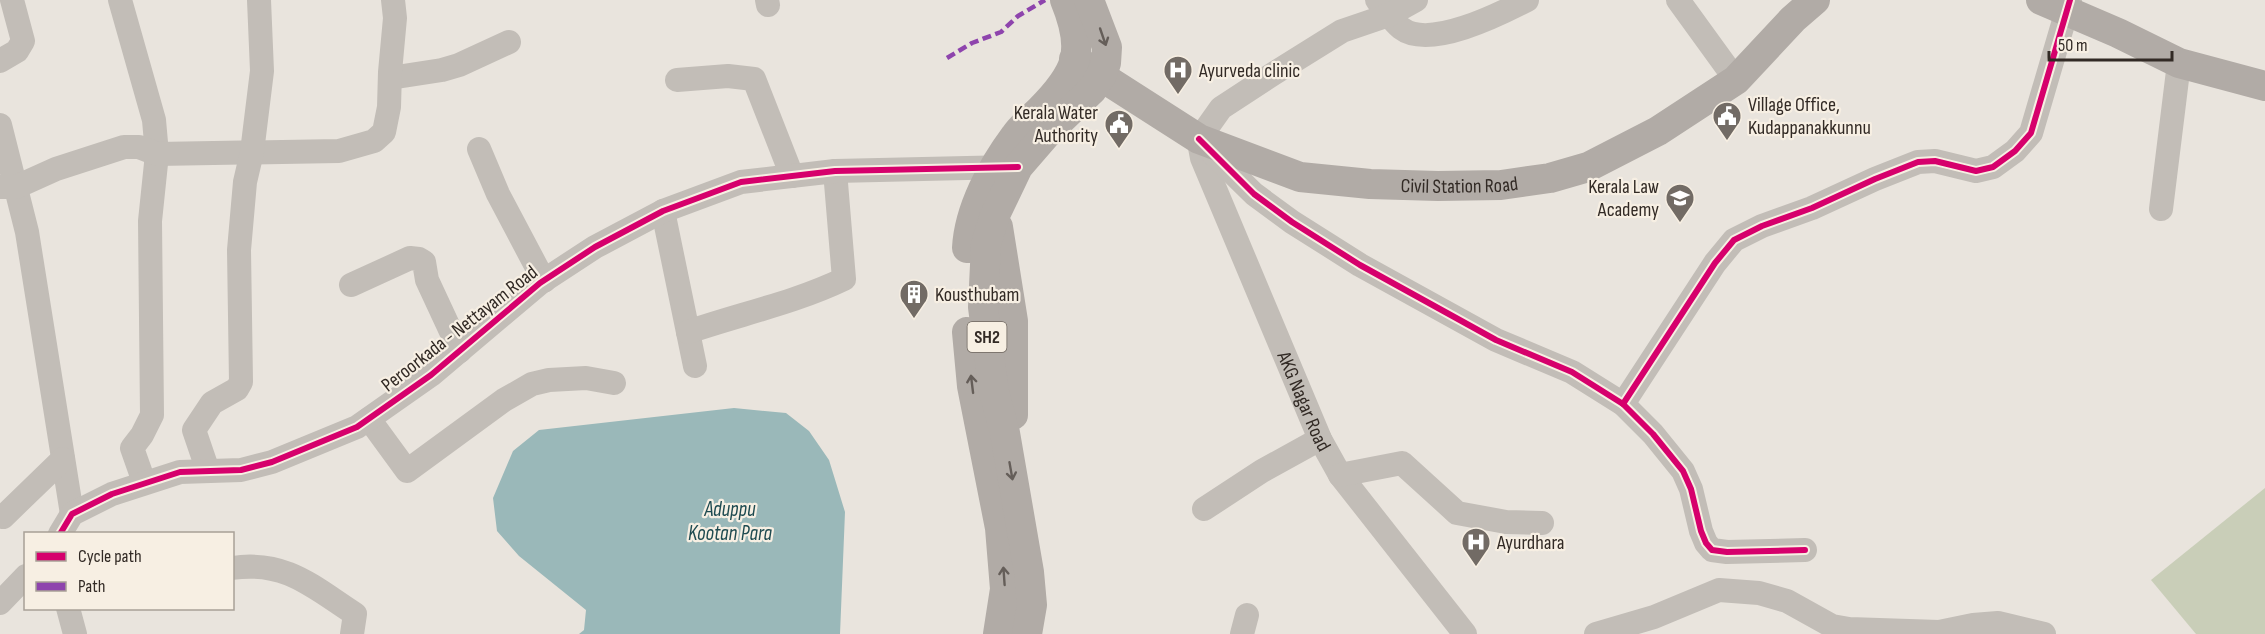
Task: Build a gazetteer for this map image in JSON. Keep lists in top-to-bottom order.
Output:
{
  "streets": {
    "main road": ["Civil Station Road", "SH2"],
    "street": ["Peroorkada - Nettayam Road", "AKG Nagar Road"]
  },
  "crossings": [
    ["Civil Station Road", "SH2"],
    ["Civil Station Road", "AKG Nagar Road"],
    ["Peroorkada - Nettayam Road", "SH2"]
  ],
  "water": ["Aduppu Kootan Para"],
  "places": {
    "hospital": ["Ayurveda clinic", "Ayurdhara"],
    "public building": ["Village Office, Kudappanakkunnu", "Kerala Water Authority"],
    "school or university": ["Kerala Law Academy"],
    "building": ["Kousthubam"]
  },
  "legend": ["Cycle path", "Path"],
  "scale_bar": "50 m"
}
